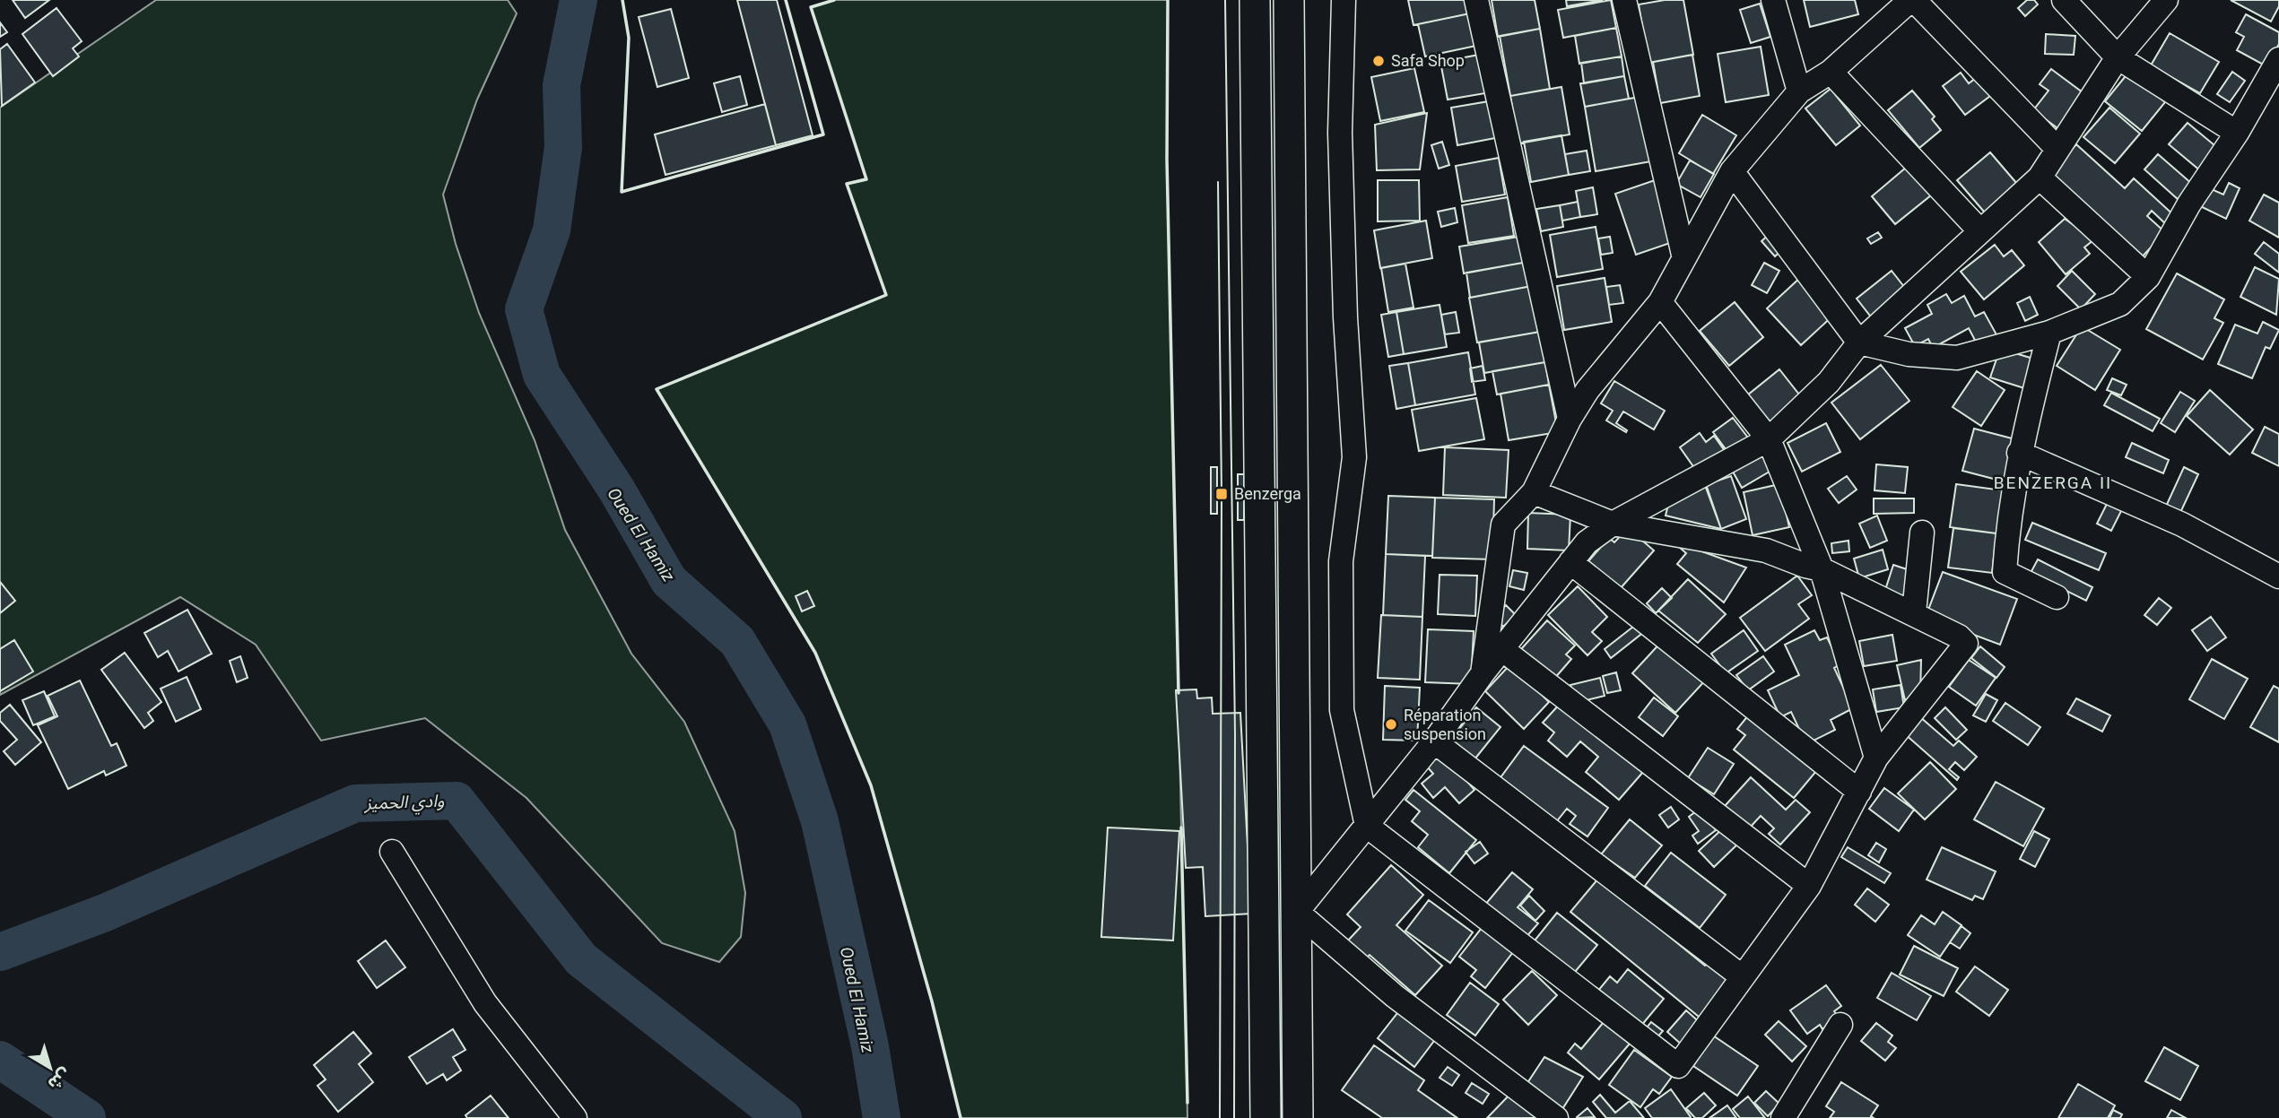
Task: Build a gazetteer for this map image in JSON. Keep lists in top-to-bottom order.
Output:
{
  "districts": ["BENZERGA II"],
  "water": ["Oued El Hamiz", "وادي الحميز"],
  "places": {
    "other": ["Safa Shop", "Réparation suspension"],
    "transit": ["Benzerga"]
  },
  "north": "bottom right"
}
